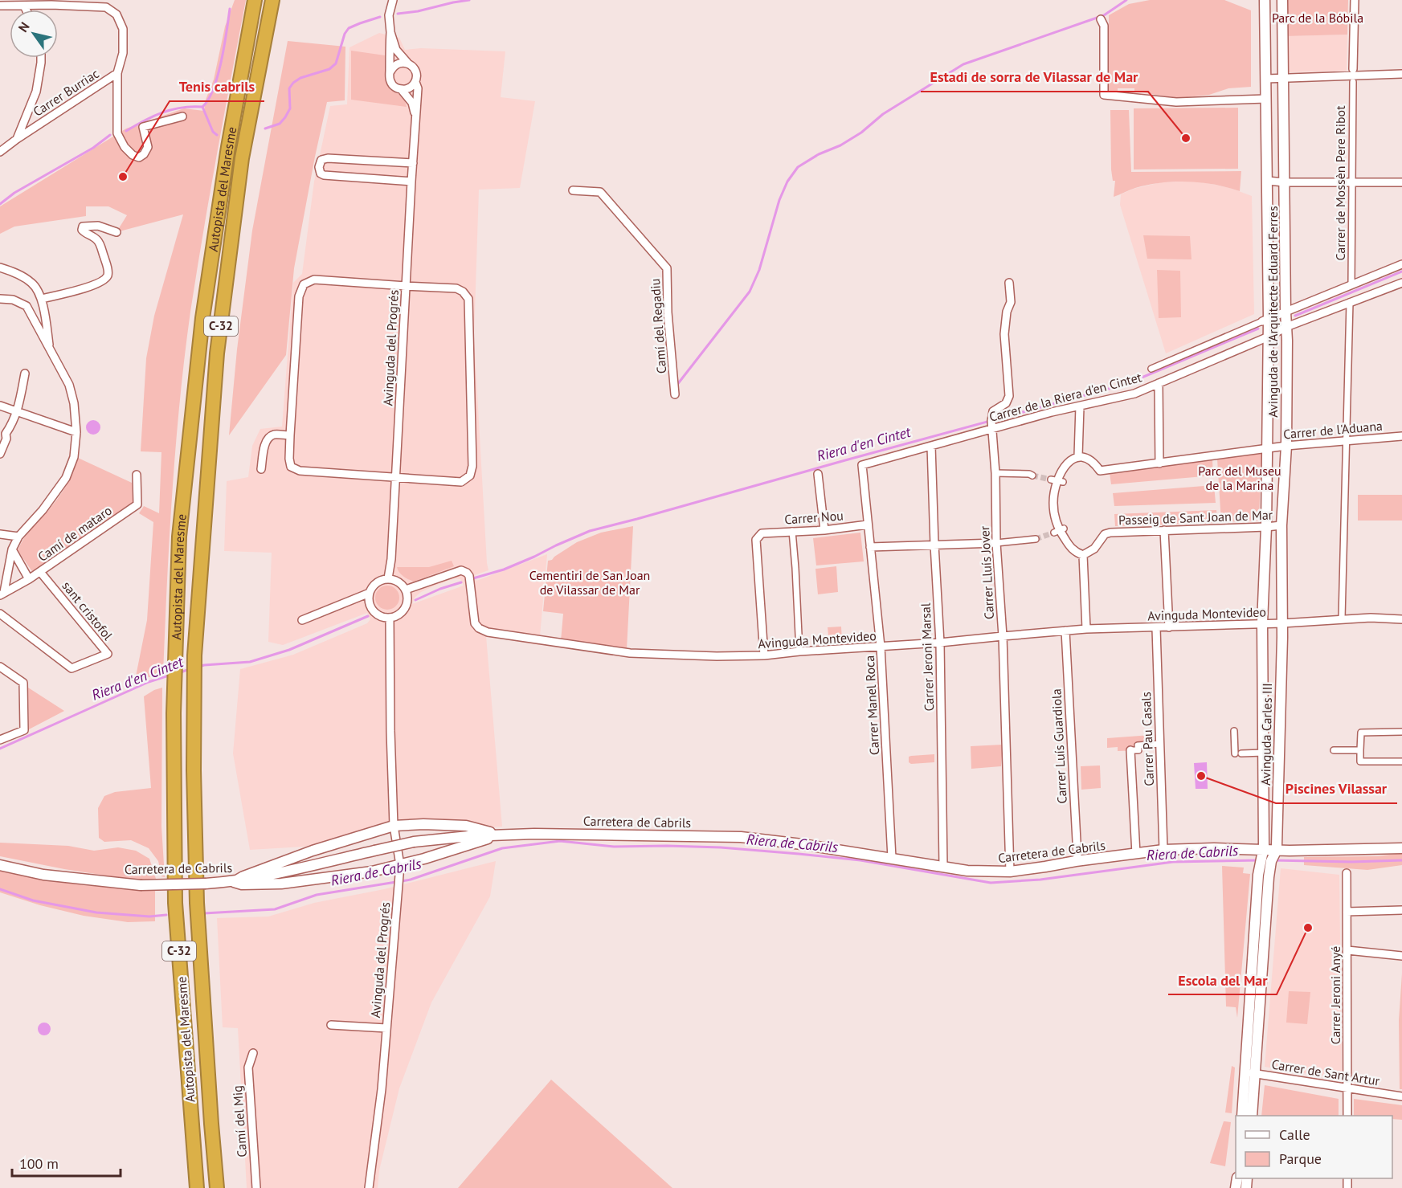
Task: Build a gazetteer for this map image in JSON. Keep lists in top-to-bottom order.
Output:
{
  "streets": {
    "highway": ["Autopista del Maresme", "C-32"],
    "street": [
      "Carrer Burriac",
      "Carrer de Mossèn Pere Ribot",
      "Avinguda de l'Arquitecte Eduard Ferres",
      "Camí del Regadiu",
      "Avinguda del Progrés",
      "Carrer de la Riera d'en Cintet",
      "Carrer de l'Aduana",
      "Carrer Nou",
      "Passeig de Sant Joan de Mar",
      "Camí de mataro",
      "Carrer Lluís Jover",
      "sant cristofol",
      "Avinguda Montevideo",
      "Carrer Jeroni Marsal",
      "Carrer Manel Roca",
      "Avinguda Carles III",
      "Carrer Pau Casals",
      "Carrer Luís Guardiola",
      "Carretera de Cabrils",
      "Carrer Jeroni Anyé",
      "Carrer de Sant Artur",
      "Camí del Mig"
    ]
  },
  "crossings": [
    ["Carrer de Mossèn Pere Ribot", "Carrer de la Riera d'en Cintet"],
    ["Avinguda de l'Arquitecte Eduard Ferres", "Carrer de la Riera d'en Cintet"],
    ["Avinguda de l'Arquitecte Eduard Ferres", "Carrer de l'Aduana"],
    ["Avinguda de l'Arquitecte Eduard Ferres", "Passeig de Sant Joan de Mar"],
    ["Avinguda de l'Arquitecte Eduard Ferres", "Avinguda Montevideo"],
    ["Avinguda de l'Arquitecte Eduard Ferres", "Avinguda Carles III"],
    ["Avinguda del Progrés", "Avinguda Montevideo"],
    ["Carrer de la Riera d'en Cintet", "Carrer Lluís Jover"],
    ["Carrer de la Riera d'en Cintet", "Carrer Jeroni Marsal"],
    ["Carrer de la Riera d'en Cintet", "Carrer Manel Roca"],
    ["Carrer Nou", "Avinguda Montevideo"],
    ["Carrer Nou", "Carrer Manel Roca"],
    ["Camí de mataro", "sant cristofol"],
    ["Carrer Lluís Jover", "Avinguda Montevideo"],
    ["Carrer Lluís Jover", "Carretera de Cabrils"],
    ["Avinguda Montevideo", "Carrer Jeroni Marsal"],
    ["Avinguda Montevideo", "Carrer Manel Roca"],
    ["Avinguda Montevideo", "Avinguda Carles III"],
    ["Avinguda Montevideo", "Carrer Pau Casals"],
    ["Avinguda Montevideo", "Carrer Luís Guardiola"],
    ["Carrer Jeroni Marsal", "Carretera de Cabrils"],
    ["Carrer Manel Roca", "Carretera de Cabrils"],
    ["Avinguda Carles III", "Carretera de Cabrils"],
    ["Carrer Pau Casals", "Carretera de Cabrils"],
    ["Carrer Luís Guardiola", "Carretera de Cabrils"],
    ["Carrer Jeroni Anyé", "Carrer de Sant Artur"]
  ],
  "water": ["Riera d'en Cintet", "Riera de Cabrils"],
  "parks": ["Parc de la Bóbila", "Parc del Museu de la Marina", "Cementiri de San Joan de Vilassar de Mar"],
  "places": [
    "Estadi de sorra de Vilassar de Mar",
    "Tenis cabrils",
    "Piscines Vilassar",
    "Escola del Mar"
  ],
  "legend": ["Calle", "Parque"],
  "scale_bar": "100 m",
  "north": "top left"
}
